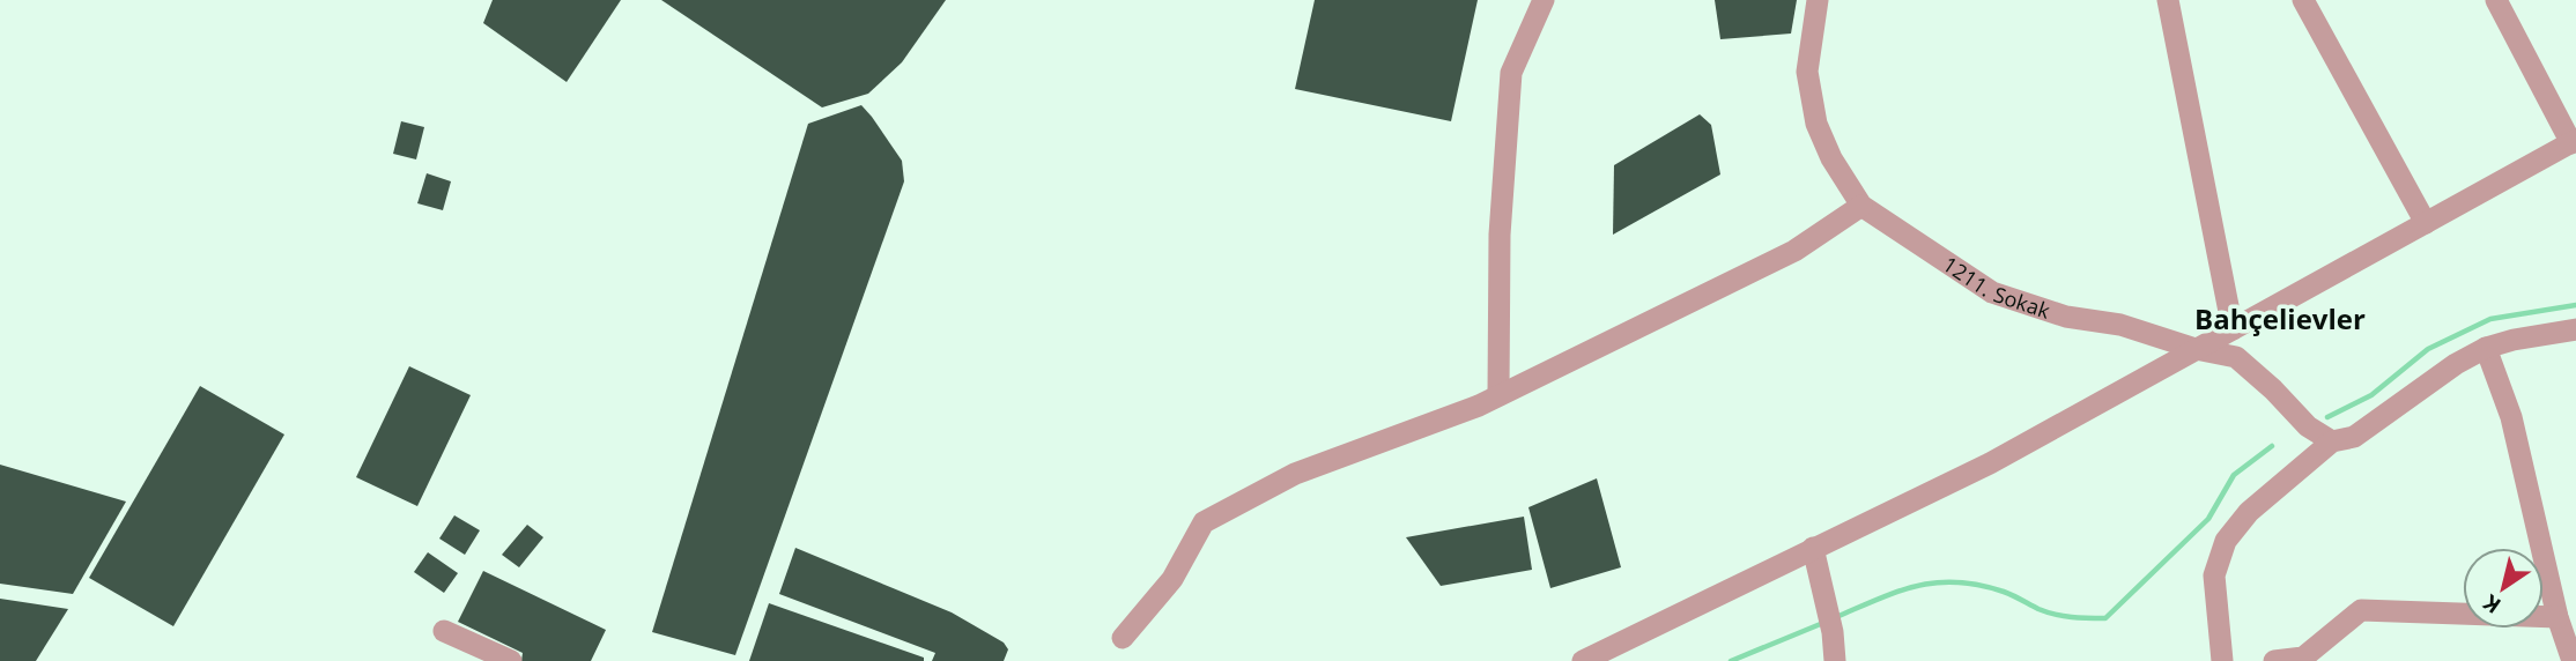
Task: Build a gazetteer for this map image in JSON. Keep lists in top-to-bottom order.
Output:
{
  "streets": {
    "street": ["1211. Sokak"]
  },
  "districts": ["Bahçelievler"],
  "north": "bottom left"
}
